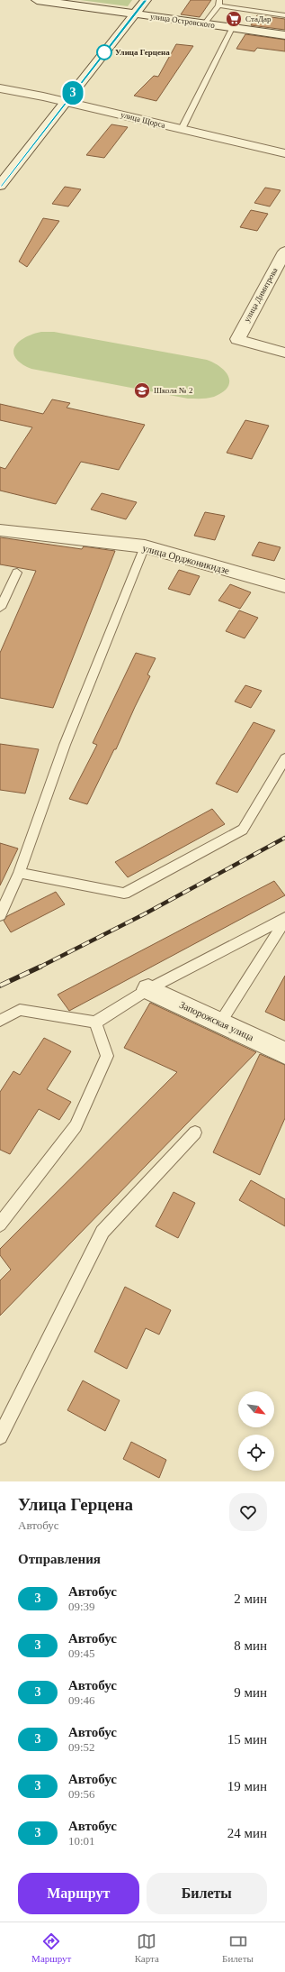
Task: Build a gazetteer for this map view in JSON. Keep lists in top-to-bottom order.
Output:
{
  "streets": {
    "street": [
      "улица Островского",
      "улица Щорса",
      "улица Димитрова",
      "улица Орджоникидзе",
      "Запорожская улица"
    ]
  },
  "places": {
    "supermarket": ["СтаДар"],
    "other": ["Улица Герцена"],
    "school or university": ["Школа № 2"]
  },
  "lines": ["bus line 3"],
  "north": "bottom right",
  "page": {
    "on_map": "3",
    "heading": [
      ["Улица Герцена", "Автобус"],
      "Отправления"
    ],
    "list": [
      {
        "mark": "3",
        "name": "Автобус",
        "note": "09:39",
        "value": "2 мин"
      },
      {
        "mark": "3",
        "name": "Автобус",
        "note": "09:45",
        "value": "8 мин"
      },
      {
        "mark": "3",
        "name": "Автобус",
        "note": "09:46",
        "value": "9 мин"
      },
      {
        "mark": "3",
        "name": "Автобус",
        "note": "09:52",
        "value": "15 мин"
      },
      {
        "mark": "3",
        "name": "Автобус",
        "note": "09:56",
        "value": "19 мин"
      },
      {
        "mark": "3",
        "name": "Автобус",
        "note": "10:01",
        "value": "24 мин"
      }
    ],
    "buttons": ["Маршрут", "Билеты"],
    "tabs": ["Маршрут", "Карта", "Билеты"]
  }
}
